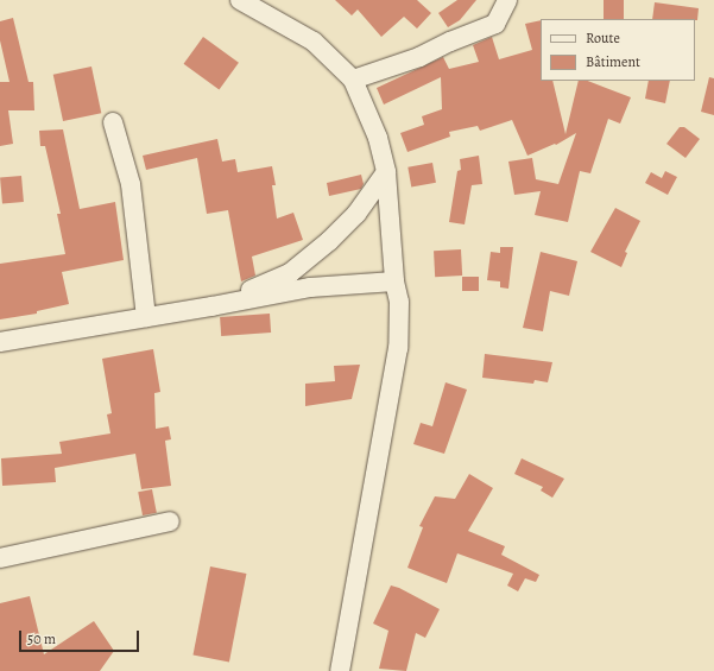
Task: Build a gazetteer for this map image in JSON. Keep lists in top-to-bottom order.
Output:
{
  "legend": ["Route", "Bâtiment"],
  "scale_bar": "50 m"
}
